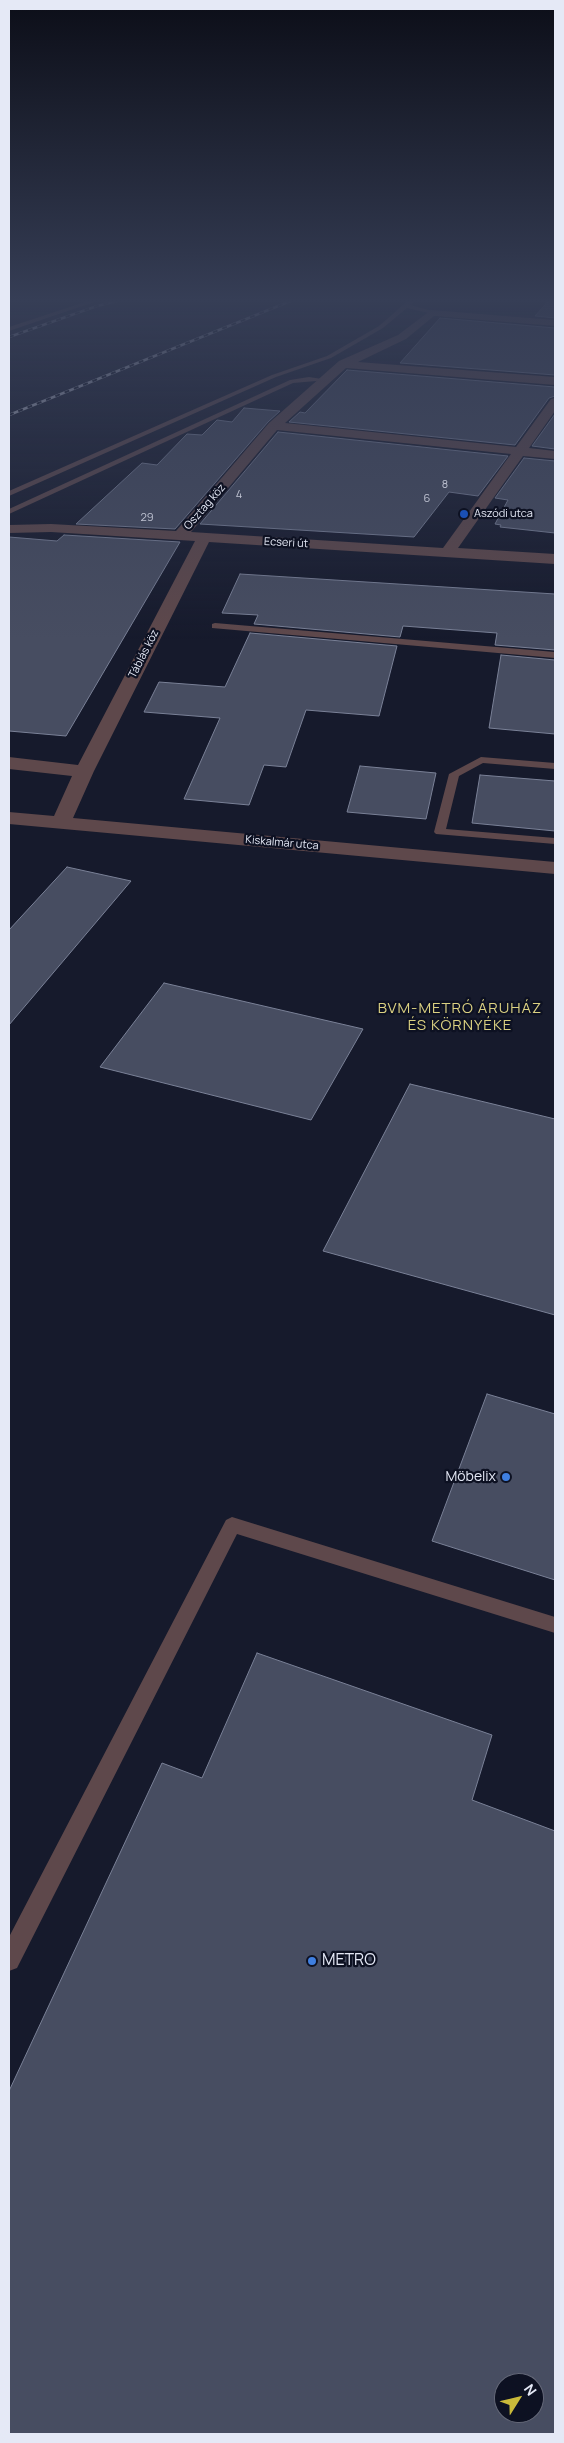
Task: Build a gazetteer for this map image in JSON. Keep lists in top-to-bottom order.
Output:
{
  "streets": {
    "street": [
      "Osztag köz",
      "Ecseri út",
      "Táblás köz",
      "Kiskalmár utca"
    ]
  },
  "crossings": [
    ["Osztag köz", "Ecseri út"],
    ["Ecseri út", "Táblás köz"],
    ["Táblás köz", "Kiskalmár utca"]
  ],
  "districts": ["BVM-METRÓ ÁRUHÁZ ÉS KÖRNYÉKE"],
  "places": ["Aszódi utca", "Möbelix", "METRO"],
  "house_numbers": [
    "8",
    "4",
    "6",
    "29"
  ],
  "north": "top right"
}
